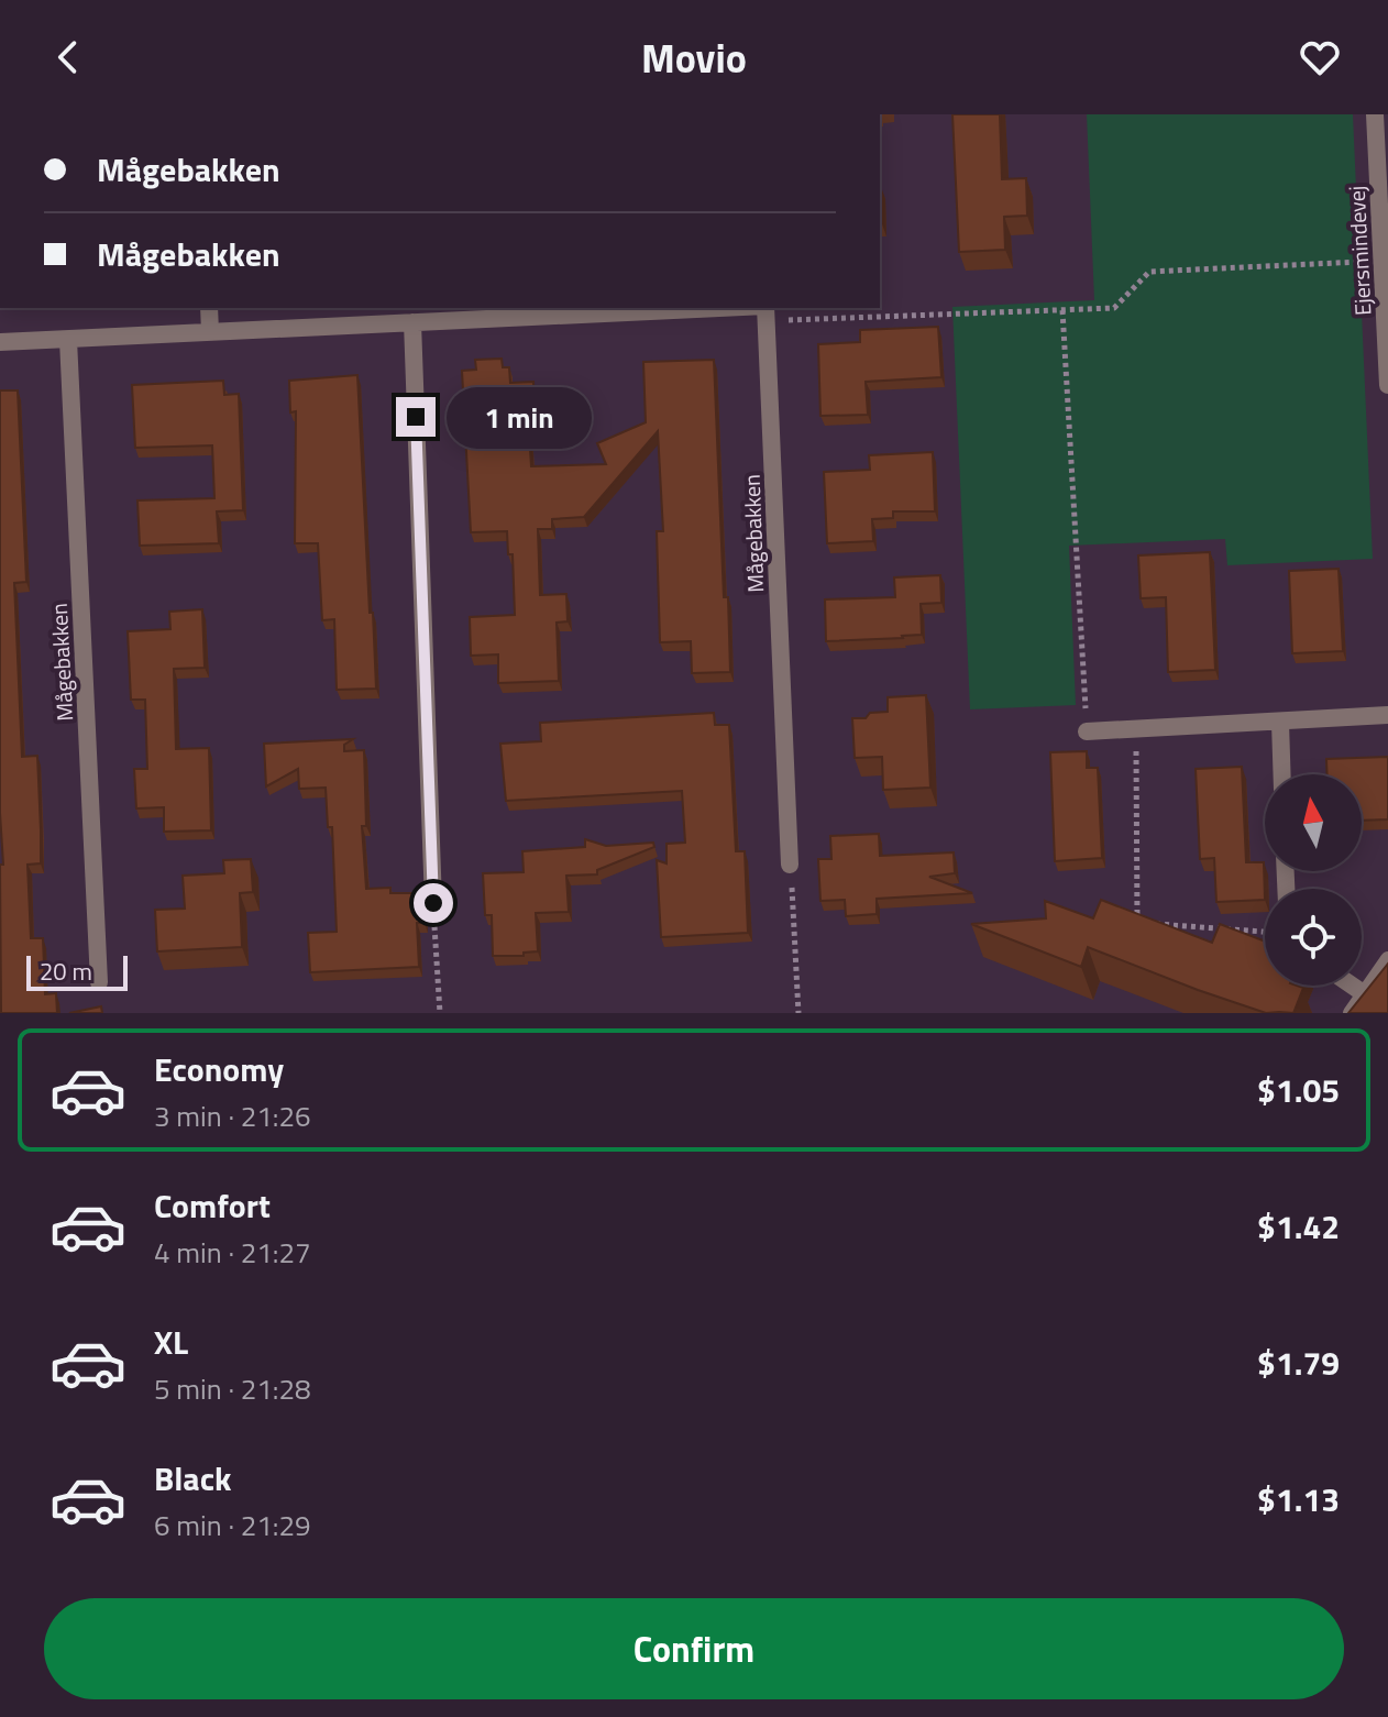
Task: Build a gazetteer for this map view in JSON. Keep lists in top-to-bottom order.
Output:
{
  "streets": {
    "street": ["Ejersmindevej", "Mågebakken"]
  },
  "scale_bar": "20 m",
  "north": "top",
  "page": {
    "header": "Movio",
    "banner": ["Mågebakken", "Mågebakken"],
    "bubble": "1 min",
    "scale": "20 m",
    "list": [
      {
        "name": "Economy",
        "note": "3 min · 21:26",
        "value": "$1.05"
      },
      {
        "name": "Comfort",
        "note": "4 min · 21:27",
        "value": "$1.42"
      },
      {
        "name": "XL",
        "note": "5 min · 21:28",
        "value": "$1.79"
      },
      {
        "name": "Black",
        "note": "6 min · 21:29",
        "value": "$1.13"
      }
    ],
    "buttons": "Confirm"
  }
}
